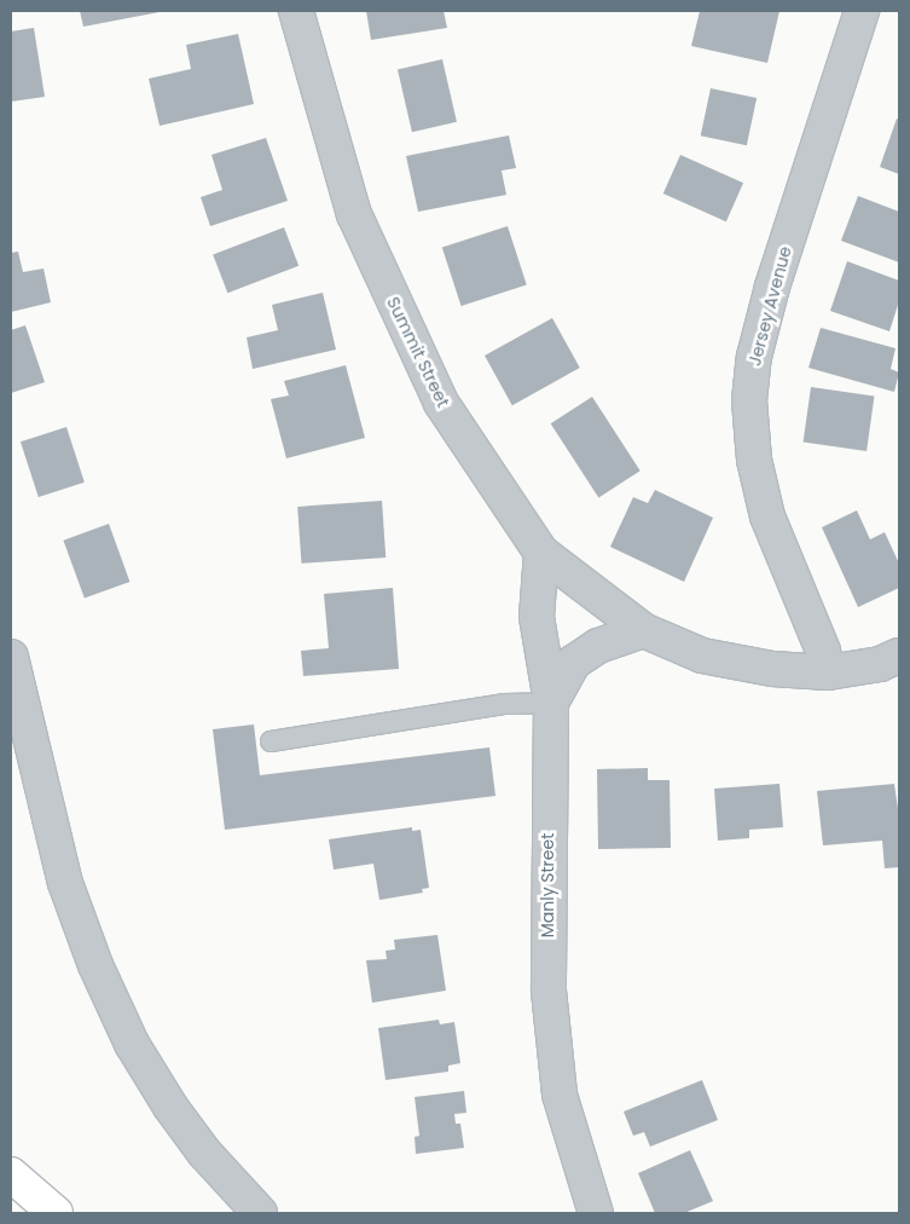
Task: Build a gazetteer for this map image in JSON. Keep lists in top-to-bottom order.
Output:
{
  "streets": {
    "street": ["Jersey Avenue", "Summit Street", "Manly Street"]
  },
  "crossings": [
    ["Jersey Avenue", "Summit Street"],
    ["Summit Street", "Manly Street"]
  ]
}
